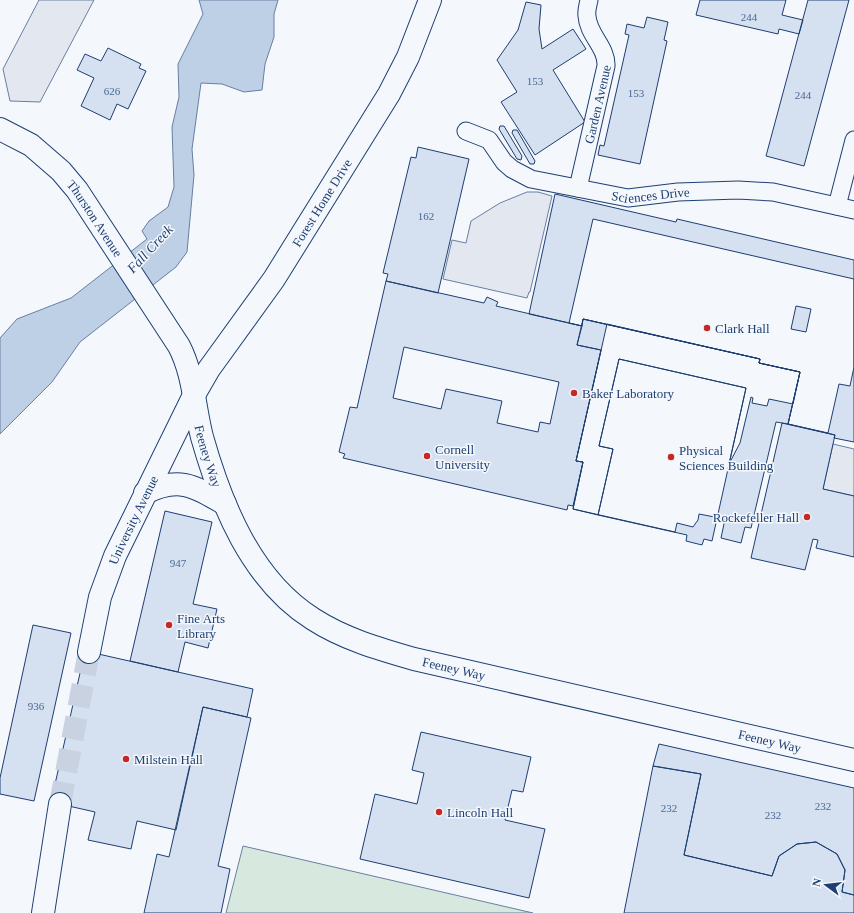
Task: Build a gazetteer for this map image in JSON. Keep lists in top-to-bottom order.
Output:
{
  "streets": {
    "street": [
      "Garden Avenue",
      "Sciences Drive",
      "Forest Home Drive",
      "Thurston Avenue",
      "Feeney Way",
      "University Avenue"
    ]
  },
  "crossings": [
    ["Garden Avenue", "Sciences Drive"],
    ["Forest Home Drive", "Thurston Avenue"],
    ["Forest Home Drive", "Feeney Way"],
    ["Forest Home Drive", "University Avenue"],
    ["Thurston Avenue", "Feeney Way"],
    ["Thurston Avenue", "University Avenue"],
    ["Feeney Way", "University Avenue"]
  ],
  "water": ["Fall Creek"],
  "places": [
    "Clark Hall",
    "Baker Laboratory",
    "Cornell University",
    "Physical Sciences Building",
    "Rockefeller Hall",
    "Fine Arts Library",
    "Milstein Hall",
    "Lincoln Hall"
  ],
  "house_numbers": [
    "244",
    "153",
    "626",
    "153",
    "244",
    "162",
    "947",
    "936",
    "232",
    "232",
    "232"
  ],
  "north": "left"
}
